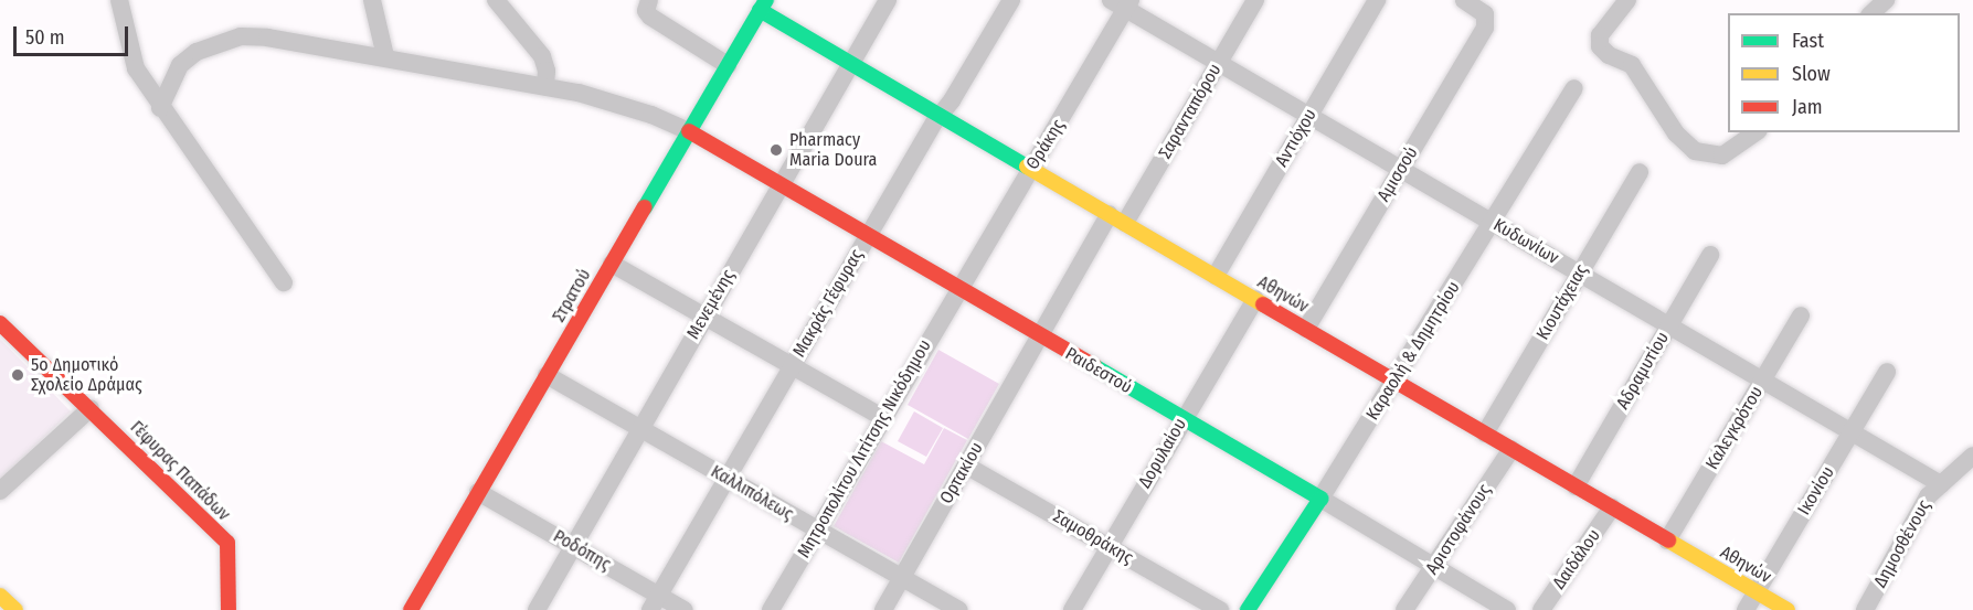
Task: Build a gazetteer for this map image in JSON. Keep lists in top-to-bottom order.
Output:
{
  "streets": {
    "street": [
      "Σαρανταπόρου",
      "Αντιόχου",
      "Θράκης",
      "Αμισσού",
      "Κυδωνίων",
      "Αθηνών",
      "Στρατού",
      "Κιουτάχειας",
      "Μακράς Γέφυρας",
      "Μενεμένης",
      "Καραολή & Δημητρίου",
      "Ραιδεστού",
      "Αδραμυτίου",
      "Καλεγκρότου",
      "Μητροπολίτου Λιτίτσης Νικόδημου",
      "Δορυλαίου",
      "Γέφυρας Παπάδων",
      "Ορτακίου",
      "Ικονίου",
      "Καλλιπόλεως",
      "Αριστοφάνους",
      "Σαμοθράκης",
      "Δημοσθένους",
      "Ροδόπης",
      "Δαιδάλου"
    ]
  },
  "crossings": [
    ["Σαρανταπόρου", "Κυδωνίων"],
    ["Σαρανταπόρου", "Αθηνών"],
    ["Σαρανταπόρου", "Ραιδεστού"],
    ["Σαρανταπόρου", "Ορτακίου"],
    ["Αντιόχου", "Κυδωνίων"],
    ["Αντιόχου", "Αθηνών"],
    ["Θράκης", "Κυδωνίων"],
    ["Θράκης", "Αθηνών"],
    ["Θράκης", "Ραιδεστού"],
    ["Θράκης", "Μητροπολίτου Λιτίτσης Νικόδημου"],
    ["Αμισσού", "Κυδωνίων"],
    ["Αμισσού", "Αθηνών"],
    ["Κυδωνίων", "Κιουτάχειας"],
    ["Κυδωνίων", "Καραολή & Δημητρίου"],
    ["Κυδωνίων", "Αδραμυτίου"],
    ["Κυδωνίων", "Καλεγκρότου"],
    ["Κυδωνίων", "Ικονίου"],
    ["Κυδωνίων", "Δημοσθένους"],
    ["Αθηνών", "Στρατού"],
    ["Αθηνών", "Κιουτάχειας"],
    ["Αθηνών", "Μακράς Γέφυρας"],
    ["Αθηνών", "Μενεμένης"],
    ["Αθηνών", "Καραολή & Δημητρίου"],
    ["Αθηνών", "Αδραμυτίου"],
    ["Αθηνών", "Καλεγκρότου"],
    ["Αθηνών", "Δορυλαίου"],
    ["Αθηνών", "Ικονίου"],
    ["Αθηνών", "Αριστοφάνους"],
    ["Αθηνών", "Δαιδάλου"],
    ["Στρατού", "Ραιδεστού"],
    ["Στρατού", "Καλλιπόλεως"],
    ["Στρατού", "Ροδόπης"],
    ["Μακράς Γέφυρας", "Ραιδεστού"],
    ["Μακράς Γέφυρας", "Καλλιπόλεως"],
    ["Μακράς Γέφυρας", "Ροδόπης"],
    ["Μενεμένης", "Ραιδεστού"],
    ["Μενεμένης", "Καλλιπόλεως"],
    ["Μενεμένης", "Ροδόπης"],
    ["Καραολή & Δημητρίου", "Ραιδεστού"],
    ["Ραιδεστού", "Μητροπολίτου Λιτίτσης Νικόδημου"],
    ["Ραιδεστού", "Δορυλαίου"],
    ["Ραιδεστού", "Ορτακίου"],
    ["Ραιδεστού", "Αριστοφάνους"],
    ["Μητροπολίτου Λιτίτσης Νικόδημου", "Καλλιπόλεως"],
    ["Δορυλαίου", "Σαμοθράκης"],
    ["Ορτακίου", "Καλλιπόλεως"],
    ["Ορτακίου", "Σαμοθράκης"]
  ],
  "places": ["Pharmacy Maria Doura", "5ο Δημοτικό Σχολείο Δράμας"],
  "legend": ["Fast", "Slow", "Jam"],
  "scale_bar": "50 m"
}
